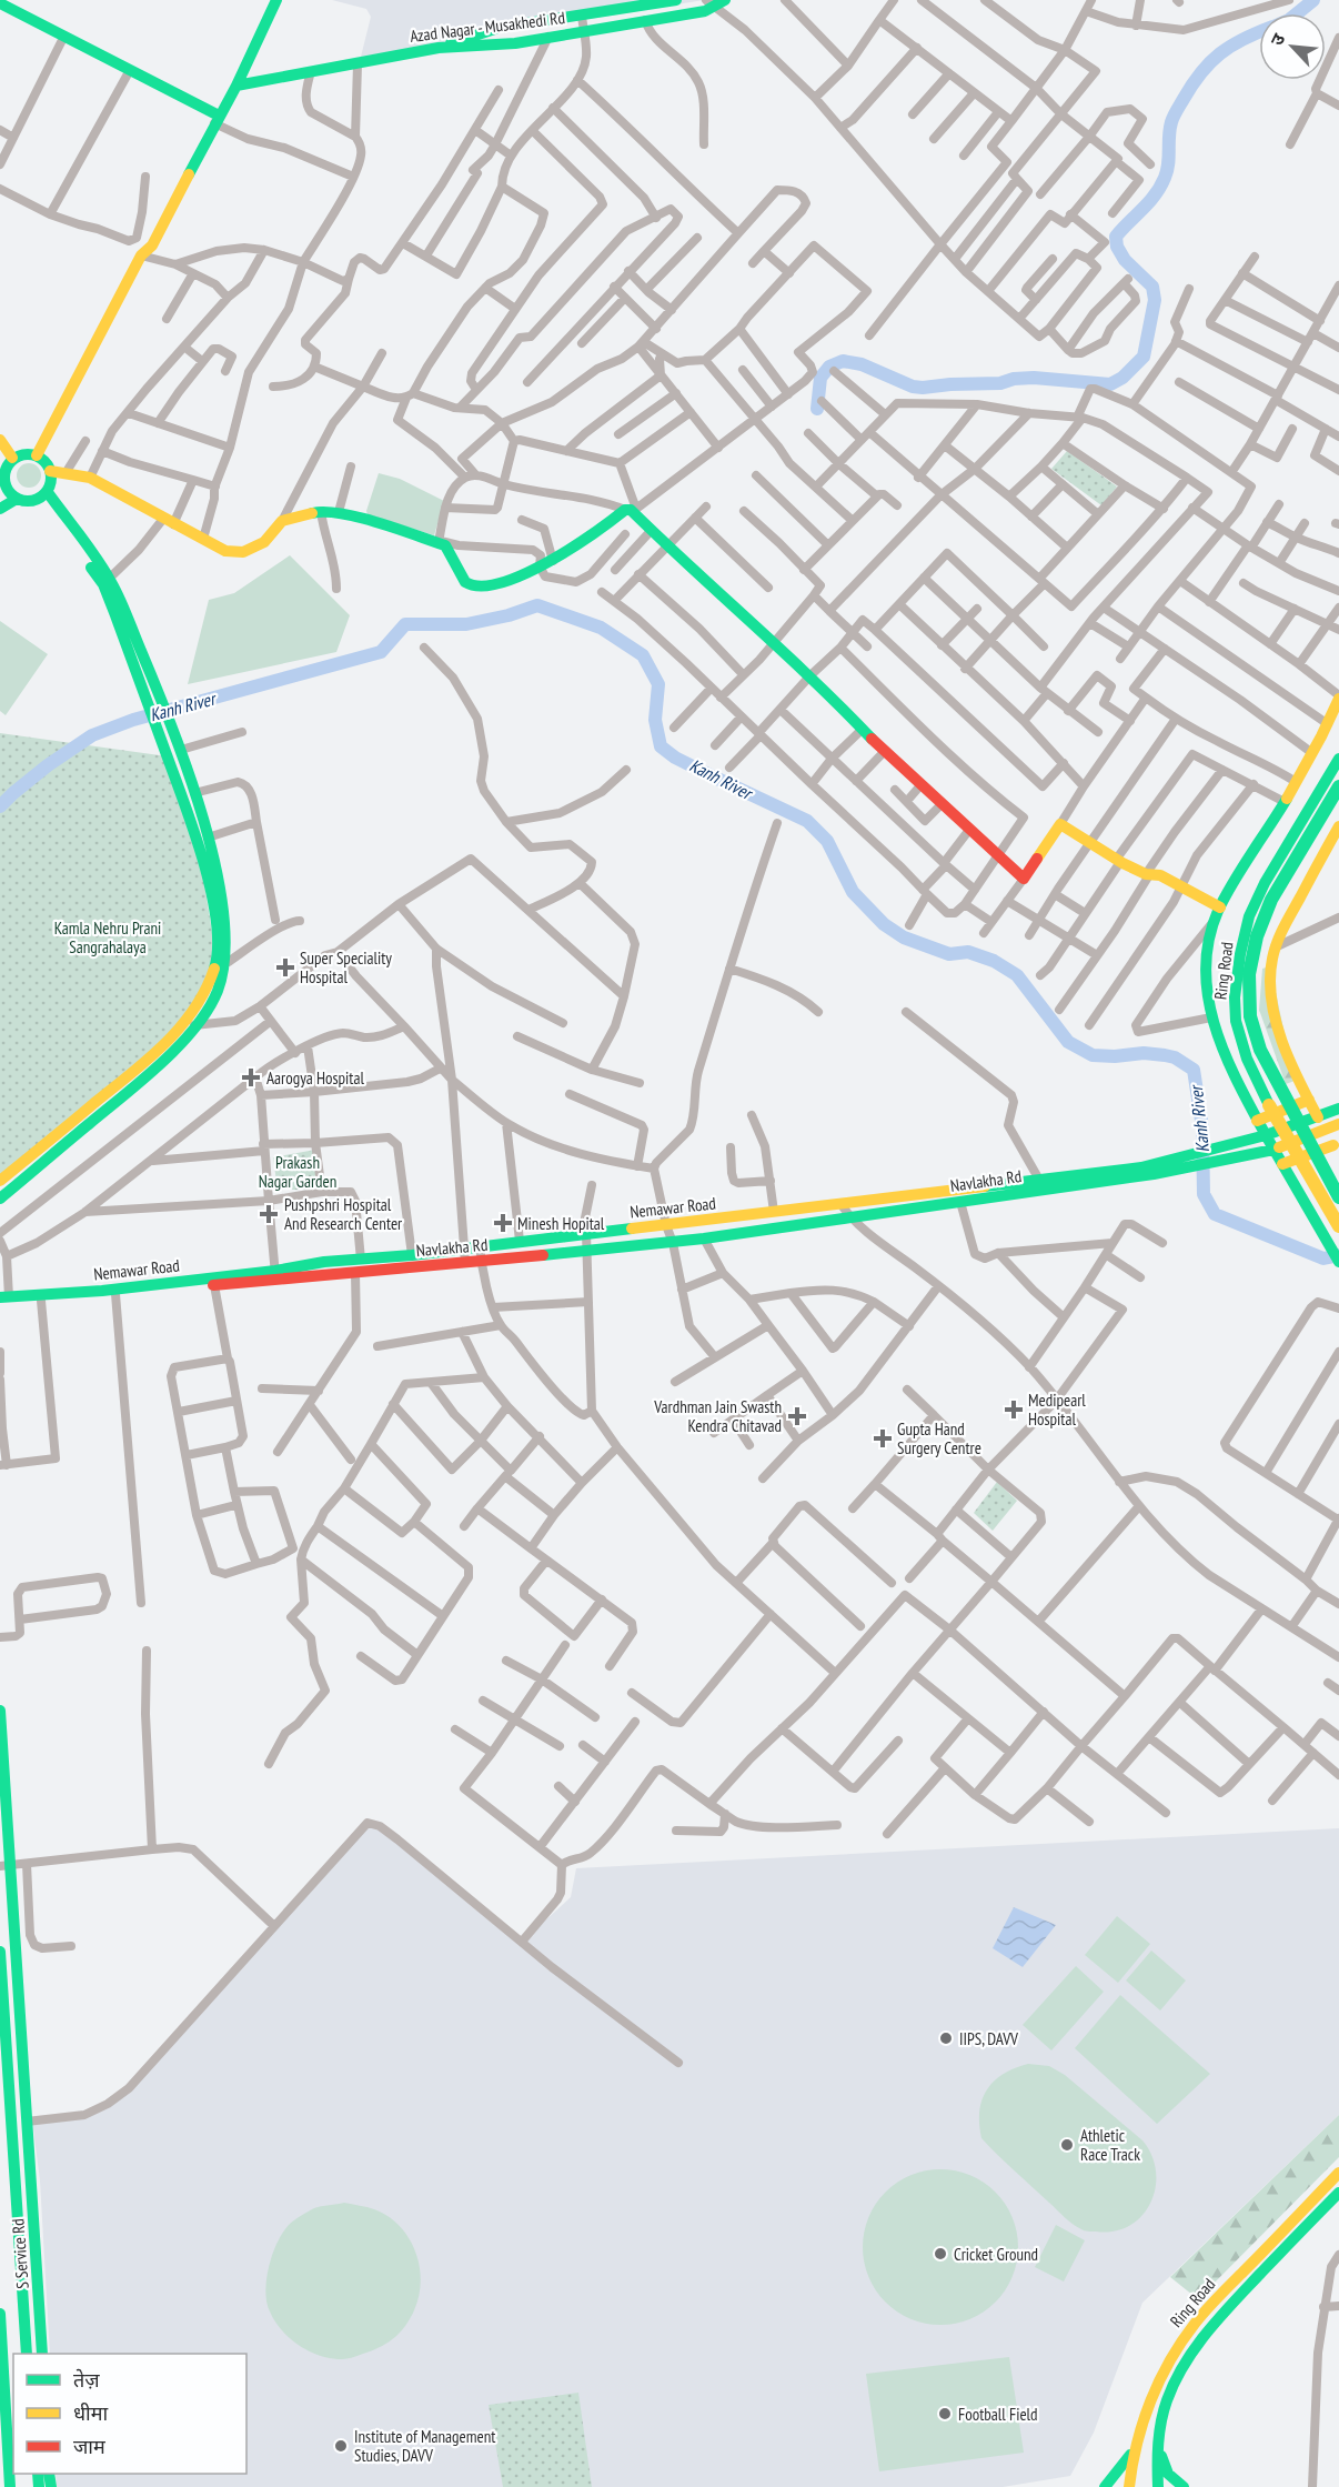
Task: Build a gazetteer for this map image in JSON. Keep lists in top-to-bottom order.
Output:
{
  "streets": {
    "main road": [
      "Azad Nagar - Musakhedi Rd",
      "Ring Road",
      "Navlakha Rd",
      "Nemawar Road",
      "S Service Rd"
    ]
  },
  "crossings": [
    ["Navlakha Rd", "Nemawar Road"]
  ],
  "water": ["Kanh River"],
  "parks": ["Kamla Nehru Prani Sangrahalaya", "Prakash Nagar Garden"],
  "places": {
    "health": [
      "Super Speciality Hospital",
      "Aarogya Hospital",
      "Pushpshri Hospital And Research Center",
      "Minesh Hopital",
      "Medipearl Hospital",
      "Vardhman Jain Swasth Kendra Chitavad",
      "Gupta Hand Surgery Centre"
    ],
    "other": [
      "IIPS, DAVV",
      "Athletic Race Track",
      "Cricket Ground",
      "Football Field",
      "Institute of Management Studies, DAVV"
    ]
  },
  "legend": ["तेज़", "धीमा", "जाम"],
  "north": "top left"
}
